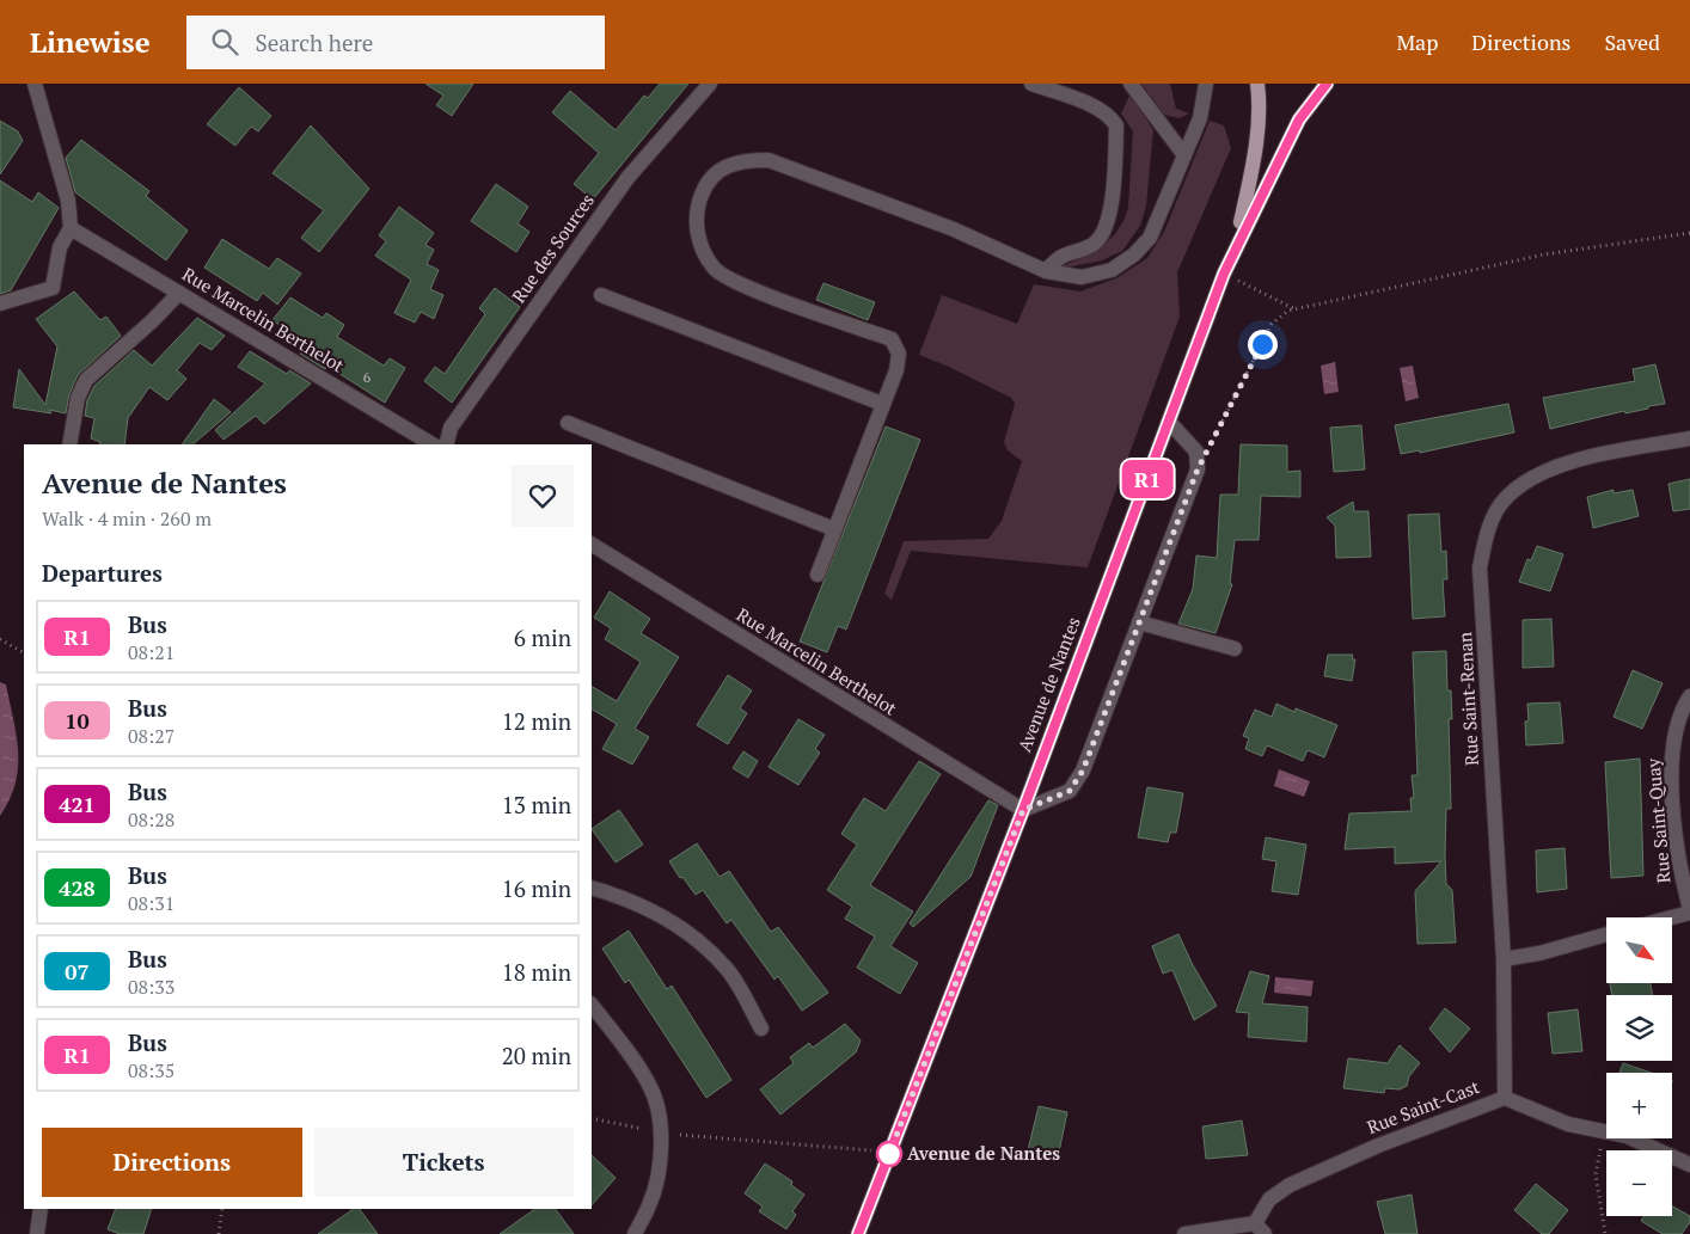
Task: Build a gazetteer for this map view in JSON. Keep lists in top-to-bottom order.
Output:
{
  "streets": {
    "main road": ["Avenue de Nantes"],
    "street": [
      "Rue des Sources",
      "Rue Marcelin Berthelot",
      "Rue Saint-Renan",
      "Rue Saint-Quay",
      "Rue Saint-Cast"
    ]
  },
  "crossings": [
    ["Rue Marcelin Berthelot", "Avenue de Nantes"],
    ["Rue Saint-Renan", "Rue Saint-Cast"]
  ],
  "places": ["Avenue de Nantes"],
  "lines": ["bus line R1"],
  "house_numbers": ["6"],
  "north": "bottom right",
  "page": {
    "header": "Linewise",
    "search": "Search here",
    "nav": ["Map", "Directions", "Saved"],
    "on_map": "R1",
    "heading": [
      ["Avenue de Nantes", "Walk · 4 min · 260 m"],
      "Departures"
    ],
    "list": [
      {
        "mark": "R1",
        "name": "Bus",
        "note": "08:21",
        "value": "6 min"
      },
      {
        "mark": "10",
        "name": "Bus",
        "note": "08:27",
        "value": "12 min"
      },
      {
        "mark": "421",
        "name": "Bus",
        "note": "08:28",
        "value": "13 min"
      },
      {
        "mark": "428",
        "name": "Bus",
        "note": "08:31",
        "value": "16 min"
      },
      {
        "mark": "07",
        "name": "Bus",
        "note": "08:33",
        "value": "18 min"
      },
      {
        "mark": "R1",
        "name": "Bus",
        "note": "08:35",
        "value": "20 min"
      }
    ],
    "map_buttons": ["+", "−"],
    "buttons": ["Directions", "Tickets"]
  }
}
